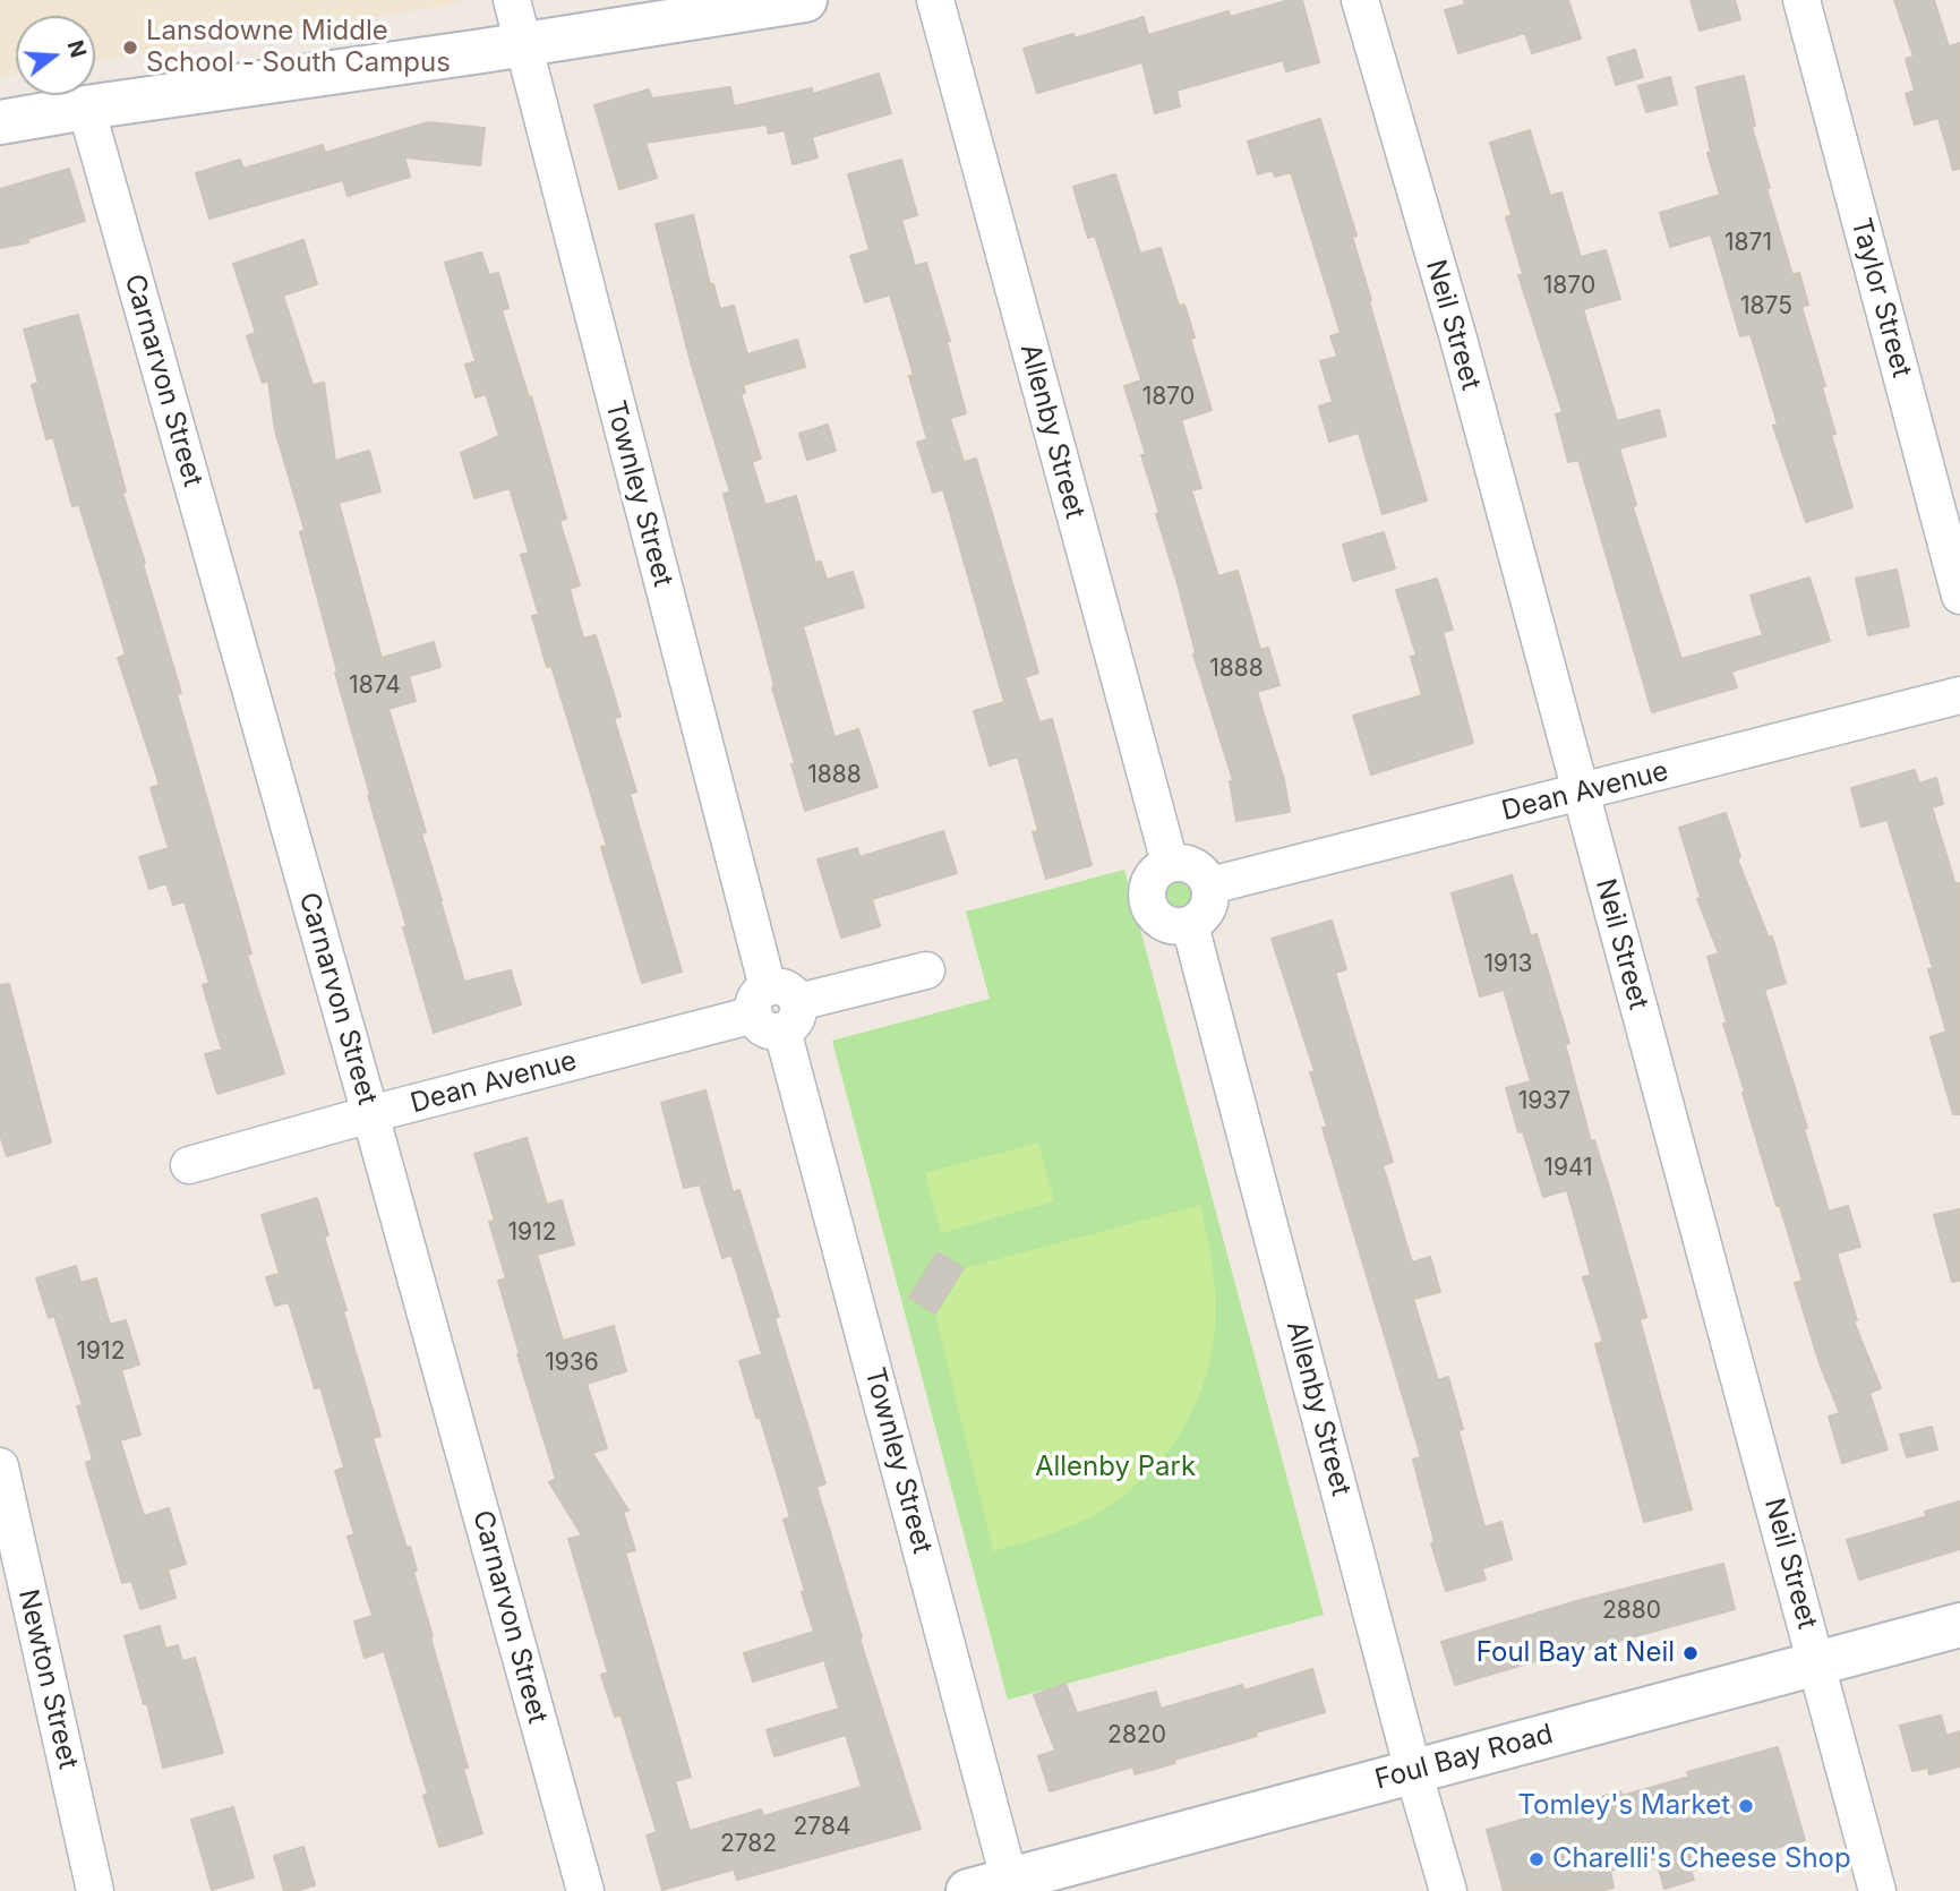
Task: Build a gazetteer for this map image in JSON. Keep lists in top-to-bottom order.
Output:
{
  "streets": {
    "main road": ["Foul Bay Road"],
    "street": [
      "Taylor Street",
      "Neil Street",
      "Carnarvon Street",
      "Allenby Street",
      "Townley Street",
      "Dean Avenue",
      "Newton Street"
    ]
  },
  "crossings": [
    ["Neil Street", "Dean Avenue"],
    ["Neil Street", "Foul Bay Road"],
    ["Carnarvon Street", "Dean Avenue"],
    ["Allenby Street", "Dean Avenue"],
    ["Allenby Street", "Foul Bay Road"],
    ["Townley Street", "Dean Avenue"],
    ["Townley Street", "Foul Bay Road"]
  ],
  "parks": ["Allenby Park"],
  "places": [
    "Lansdowne Middle School - South Campus",
    "Foul Bay at Neil",
    "Tomley's Market",
    "Charelli's Cheese Shop"
  ],
  "house_numbers": [
    "1871",
    "1870",
    "1875",
    "1870",
    "1888",
    "1874",
    "1888",
    "1913",
    "1937",
    "1941",
    "1912",
    "1912",
    "1936",
    "2880",
    "2820",
    "2784",
    "2782"
  ],
  "north": "right"
}
